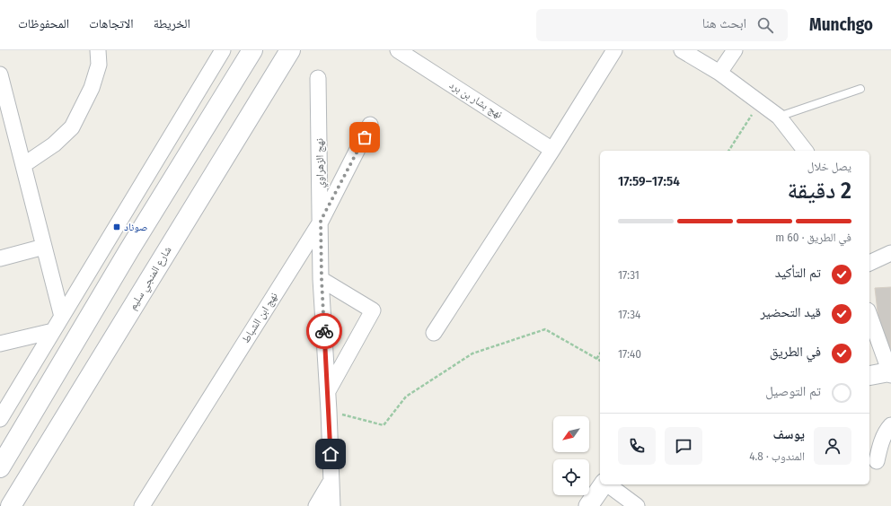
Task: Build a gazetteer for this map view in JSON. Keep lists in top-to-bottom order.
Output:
{
  "streets": {
    "main road": ["شارع المنجي سليم"],
    "street": ["نهج بشار بن برد", "نهج الزهراوي", "نهج ابن الشباط"]
  },
  "crossings": [
    ["نهج الزهراوي", "نهج ابن الشباط"]
  ],
  "places": {
    "transit": ["صوناد"]
  },
  "north": "bottom left",
  "page": {
    "header": "Munchgo",
    "search": "ابحث هنا",
    "nav": ["الخريطة", "الاتجاهات", "المحفوظات"],
    "heading": ["2 دقيقة", "يصل خلال", "17:54–17:59"],
    "panel": ["يوسف", "المندوب · 4.8"],
    "bar": "في الطريق · 60 m",
    "list": [
      ["تم التأكيد", "17:31"],
      ["قيد التحضير", "17:34"],
      ["في الطريق", "17:40"],
      "تم التوصيل"
    ]
  }
}
